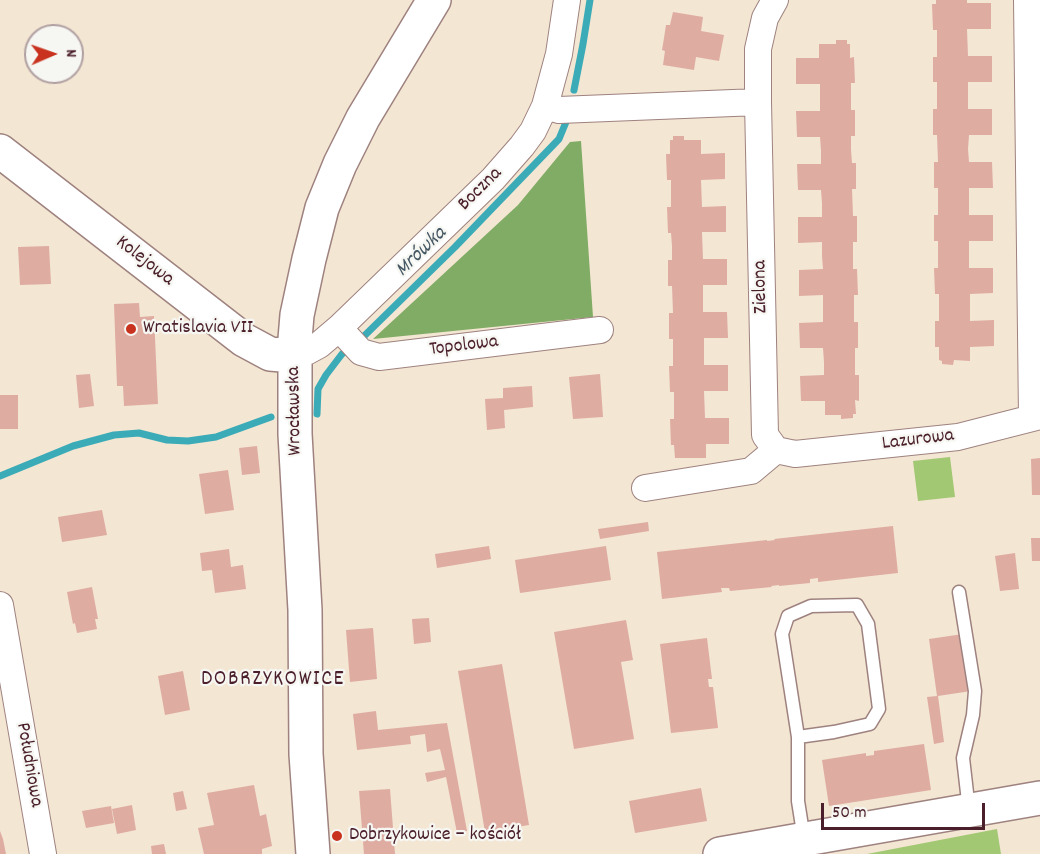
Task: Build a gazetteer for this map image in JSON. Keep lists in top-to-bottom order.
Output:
{
  "streets": {
    "street": [
      "Boczna",
      "Kolejowa",
      "Zielona",
      "Topolowa",
      "Wrocławska",
      "Lazurowa",
      "Południowa"
    ]
  },
  "crossings": [
    ["Boczna", "Kolejowa"],
    ["Boczna", "Topolowa"],
    ["Boczna", "Wrocławska"],
    ["Kolejowa", "Wrocławska"],
    ["Zielona", "Lazurowa"]
  ],
  "districts": ["DOBRZYKOWICE"],
  "water": ["Mrówka"],
  "places": ["Wratislavia VII", "Dobrzykowice – kościół"],
  "scale_bar": "50 m",
  "north": "right"
}
